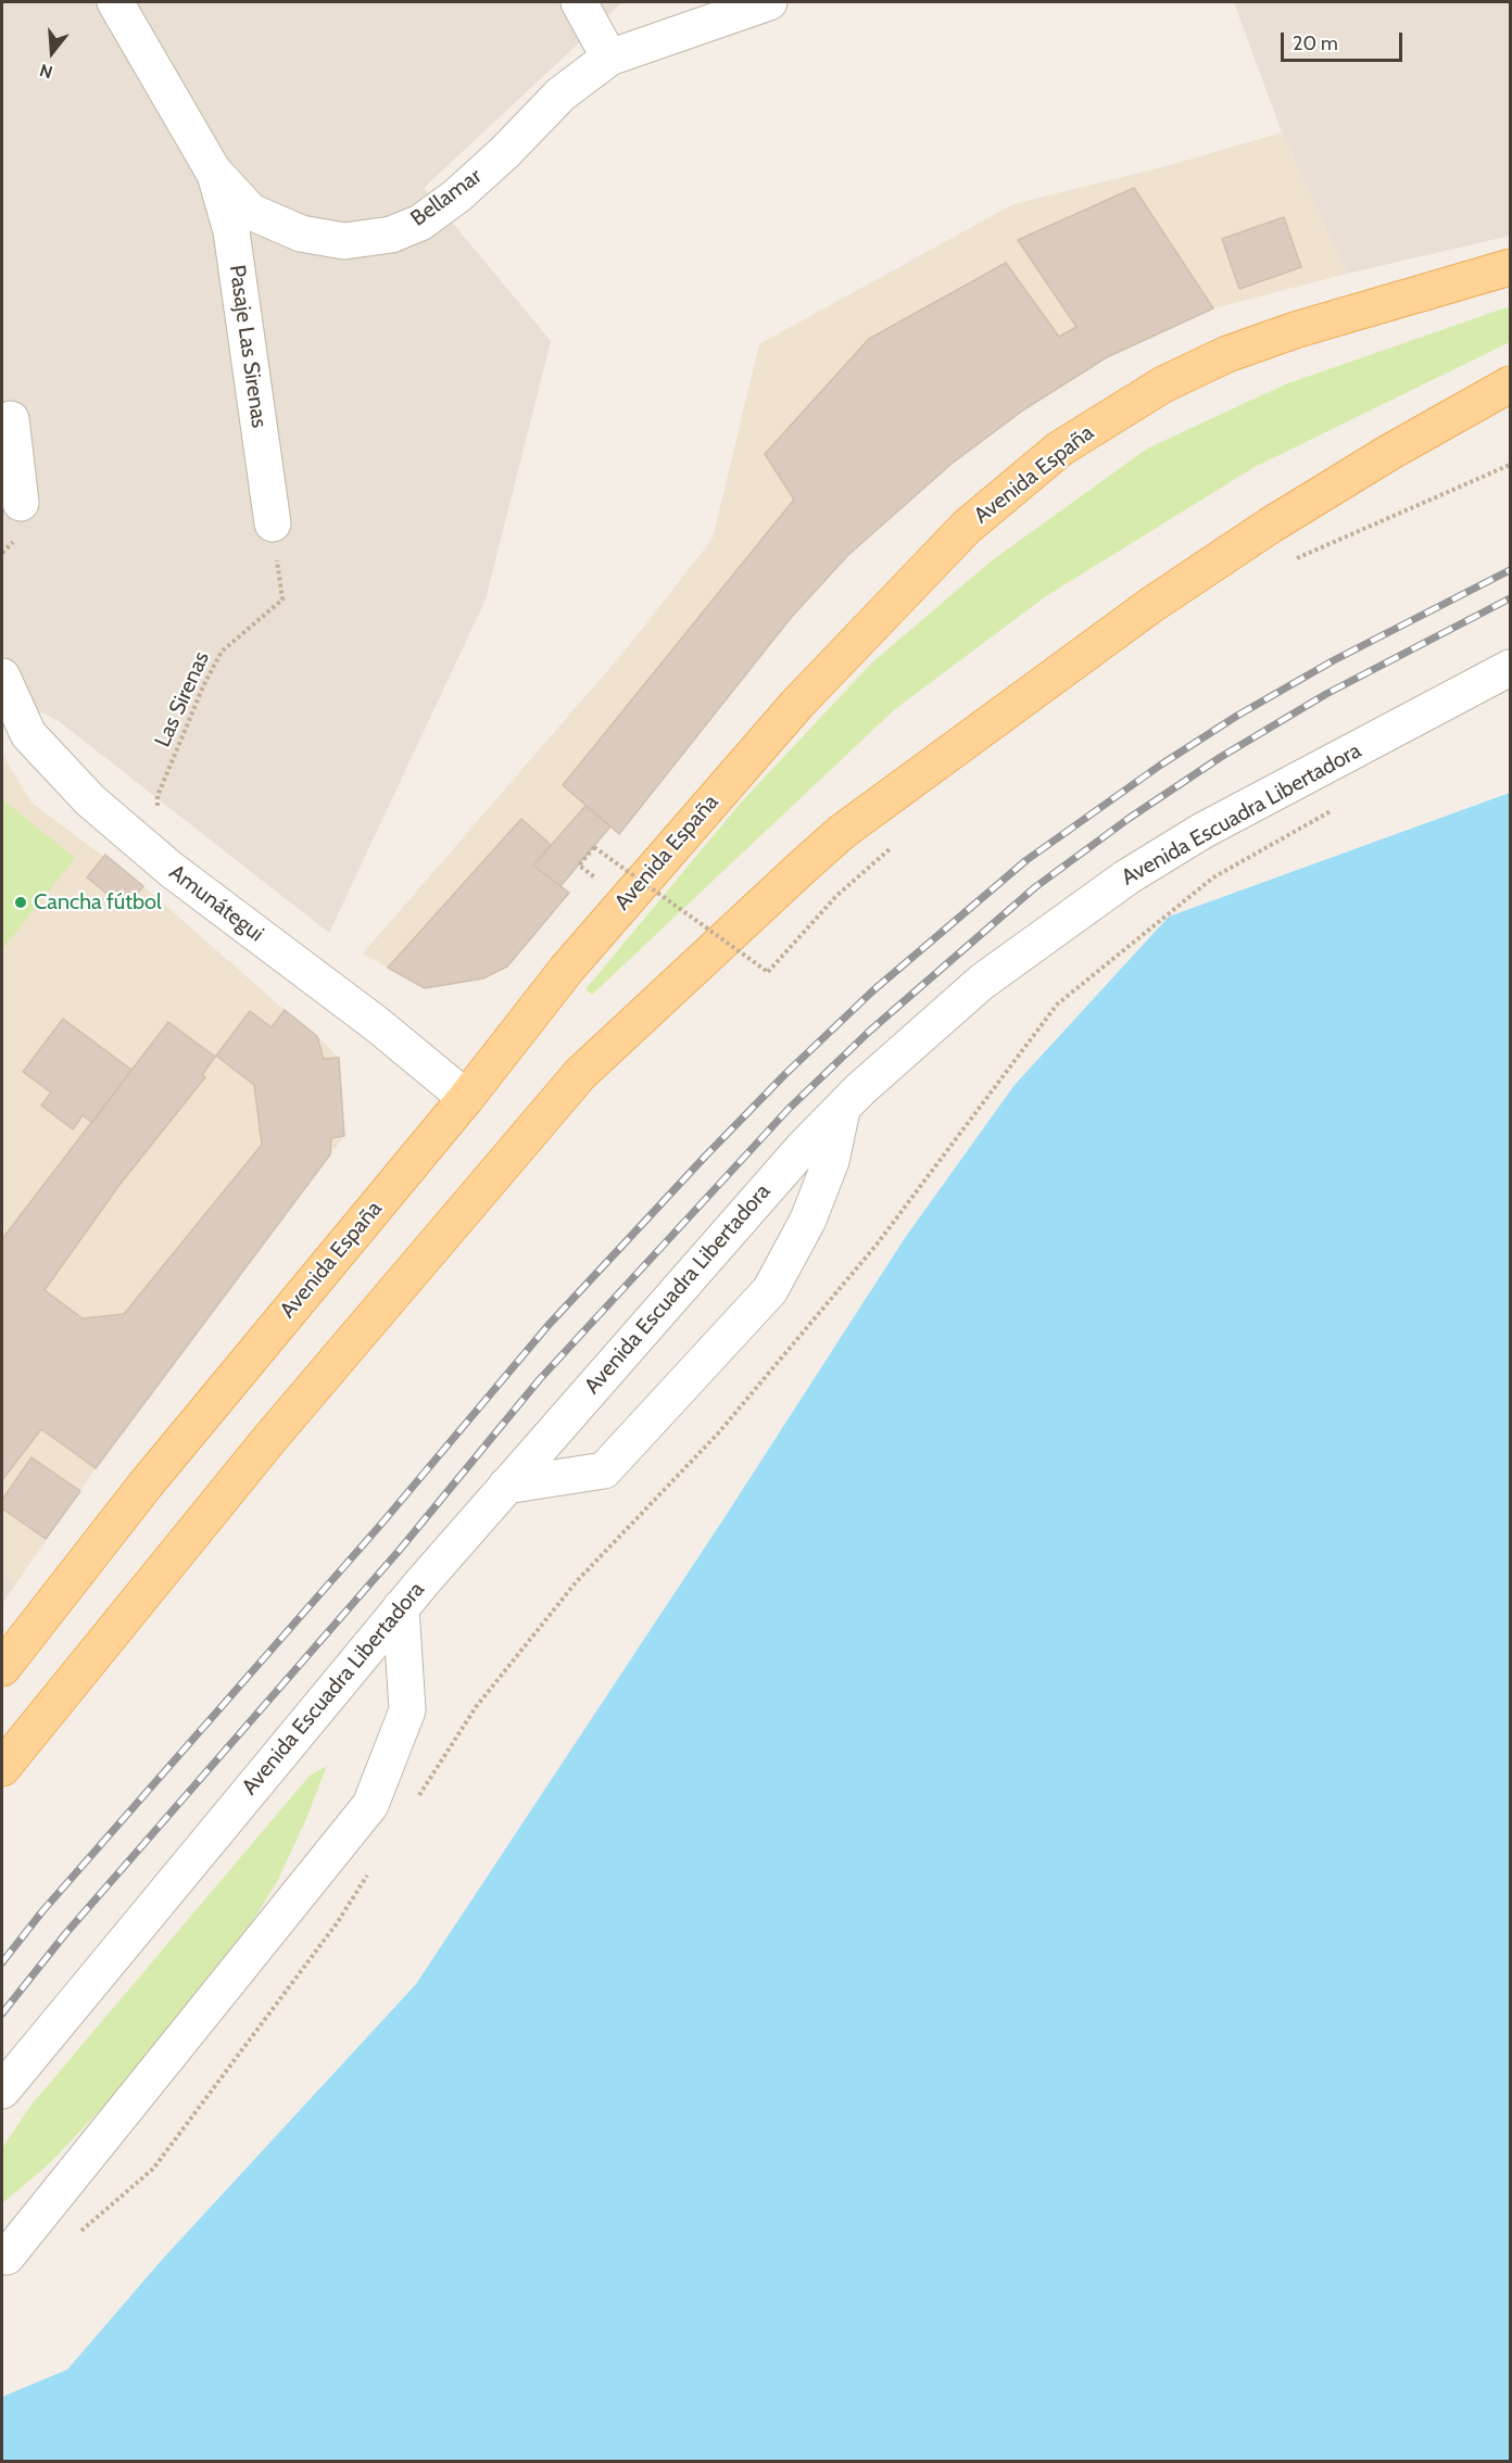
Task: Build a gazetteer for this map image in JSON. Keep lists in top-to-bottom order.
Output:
{
  "streets": {
    "main road": ["Avenida España"],
    "street": [
      "Bellamar",
      "Pasaje Las Sirenas",
      "Avenida Escuadra Libertadora",
      "Amunátegui"
    ],
    "path": ["Las Sirenas"]
  },
  "crossings": [
    ["Bellamar", "Pasaje Las Sirenas"],
    ["Pasaje Las Sirenas", "Las Sirenas"],
    ["Avenida España", "Amunátegui"]
  ],
  "places": ["Cancha fútbol"],
  "scale_bar": "20 m",
  "north": "bottom"
}
